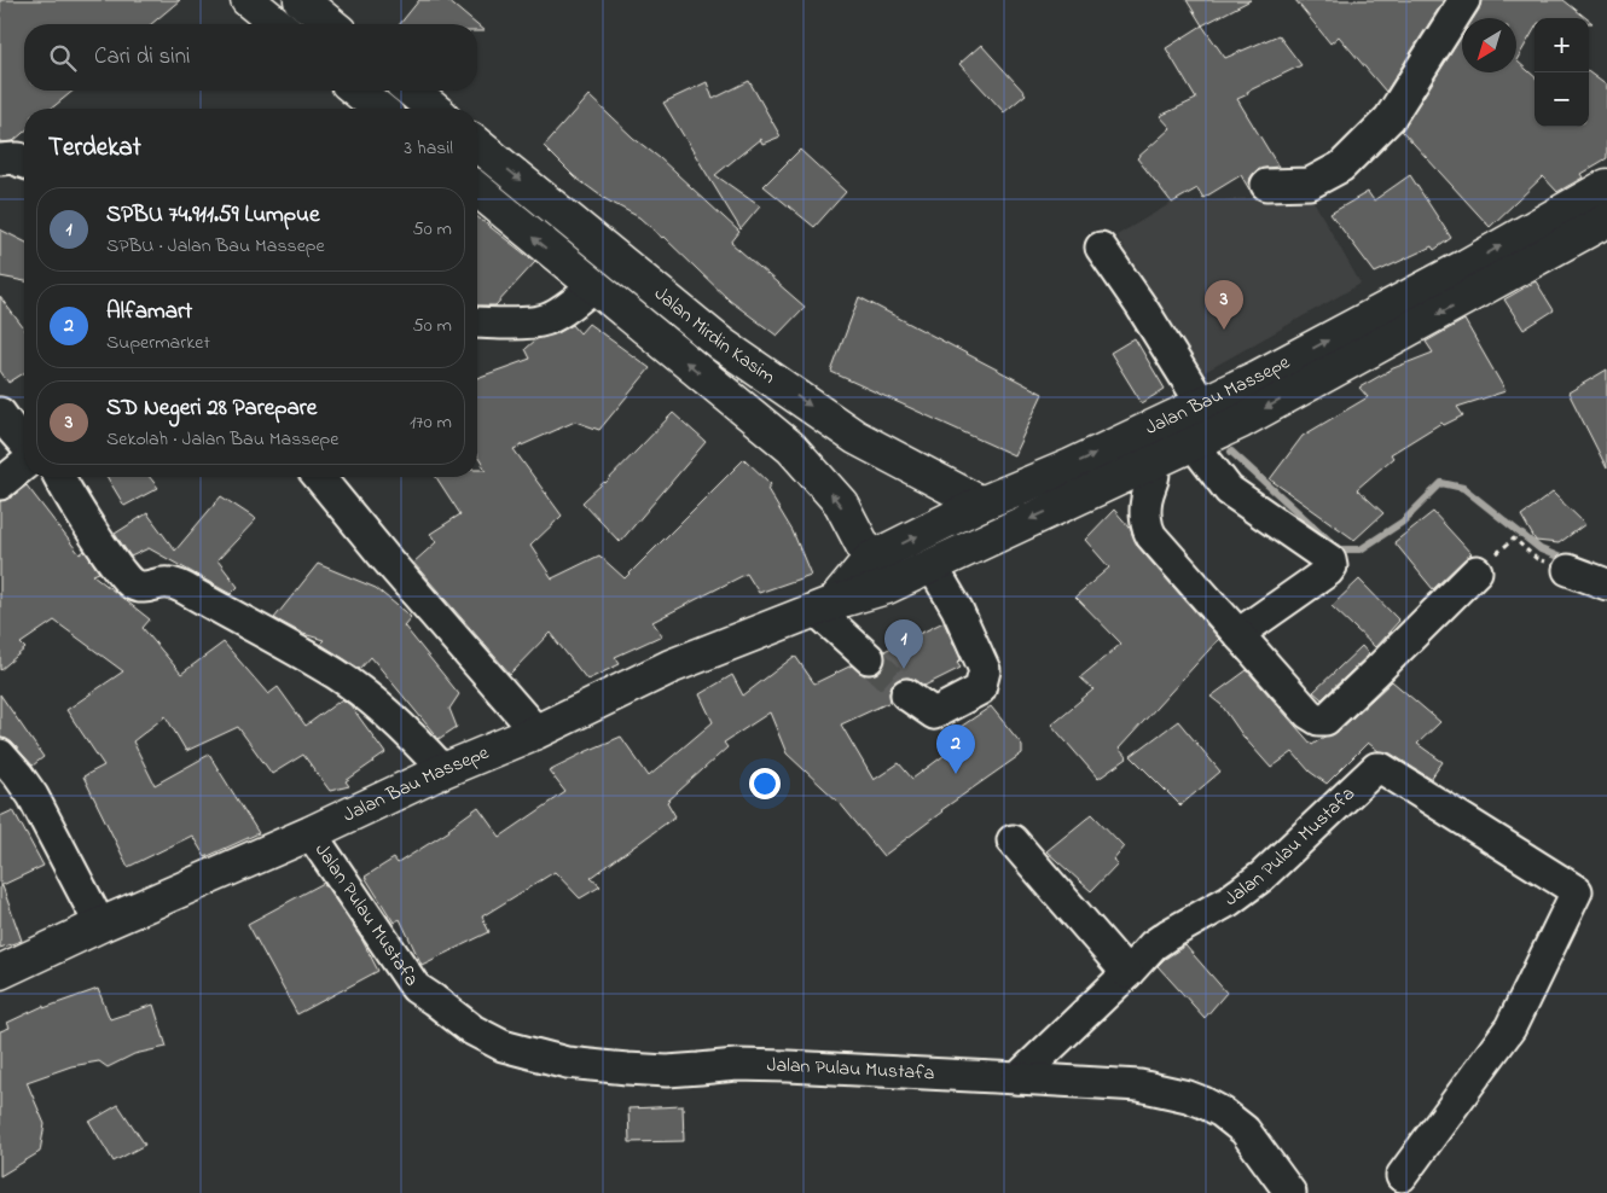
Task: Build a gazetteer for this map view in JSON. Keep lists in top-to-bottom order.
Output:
{
  "streets": {
    "highway": ["Jalan Mirdin Kasim", "Jalan Bau Massepe"],
    "street": ["Jalan Pulau Mustafa"]
  },
  "crossings": [
    ["Jalan Mirdin Kasim", "Jalan Bau Massepe"],
    ["Jalan Bau Massepe", "Jalan Pulau Mustafa"]
  ],
  "north": "bottom left",
  "page": {
    "map_buttons": ["+", "−"],
    "search": "Cari di sini",
    "heading": ["Terdekat", "3 hasil"],
    "list": [
      {
        "mark": "1",
        "name": "SPBU 74.911.59 Lumpue",
        "note": "SPBU · Jalan Bau Massepe",
        "value": "50 m"
      },
      {
        "mark": "2",
        "name": "Alfamart",
        "note": "Supermarket",
        "value": "50 m"
      },
      {
        "mark": "3",
        "name": "SD Negeri 28 Parepare",
        "note": "Sekolah · Jalan Bau Massepe",
        "value": "170 m"
      }
    ],
    "pins": ["3", "1", "2"]
  }
}
